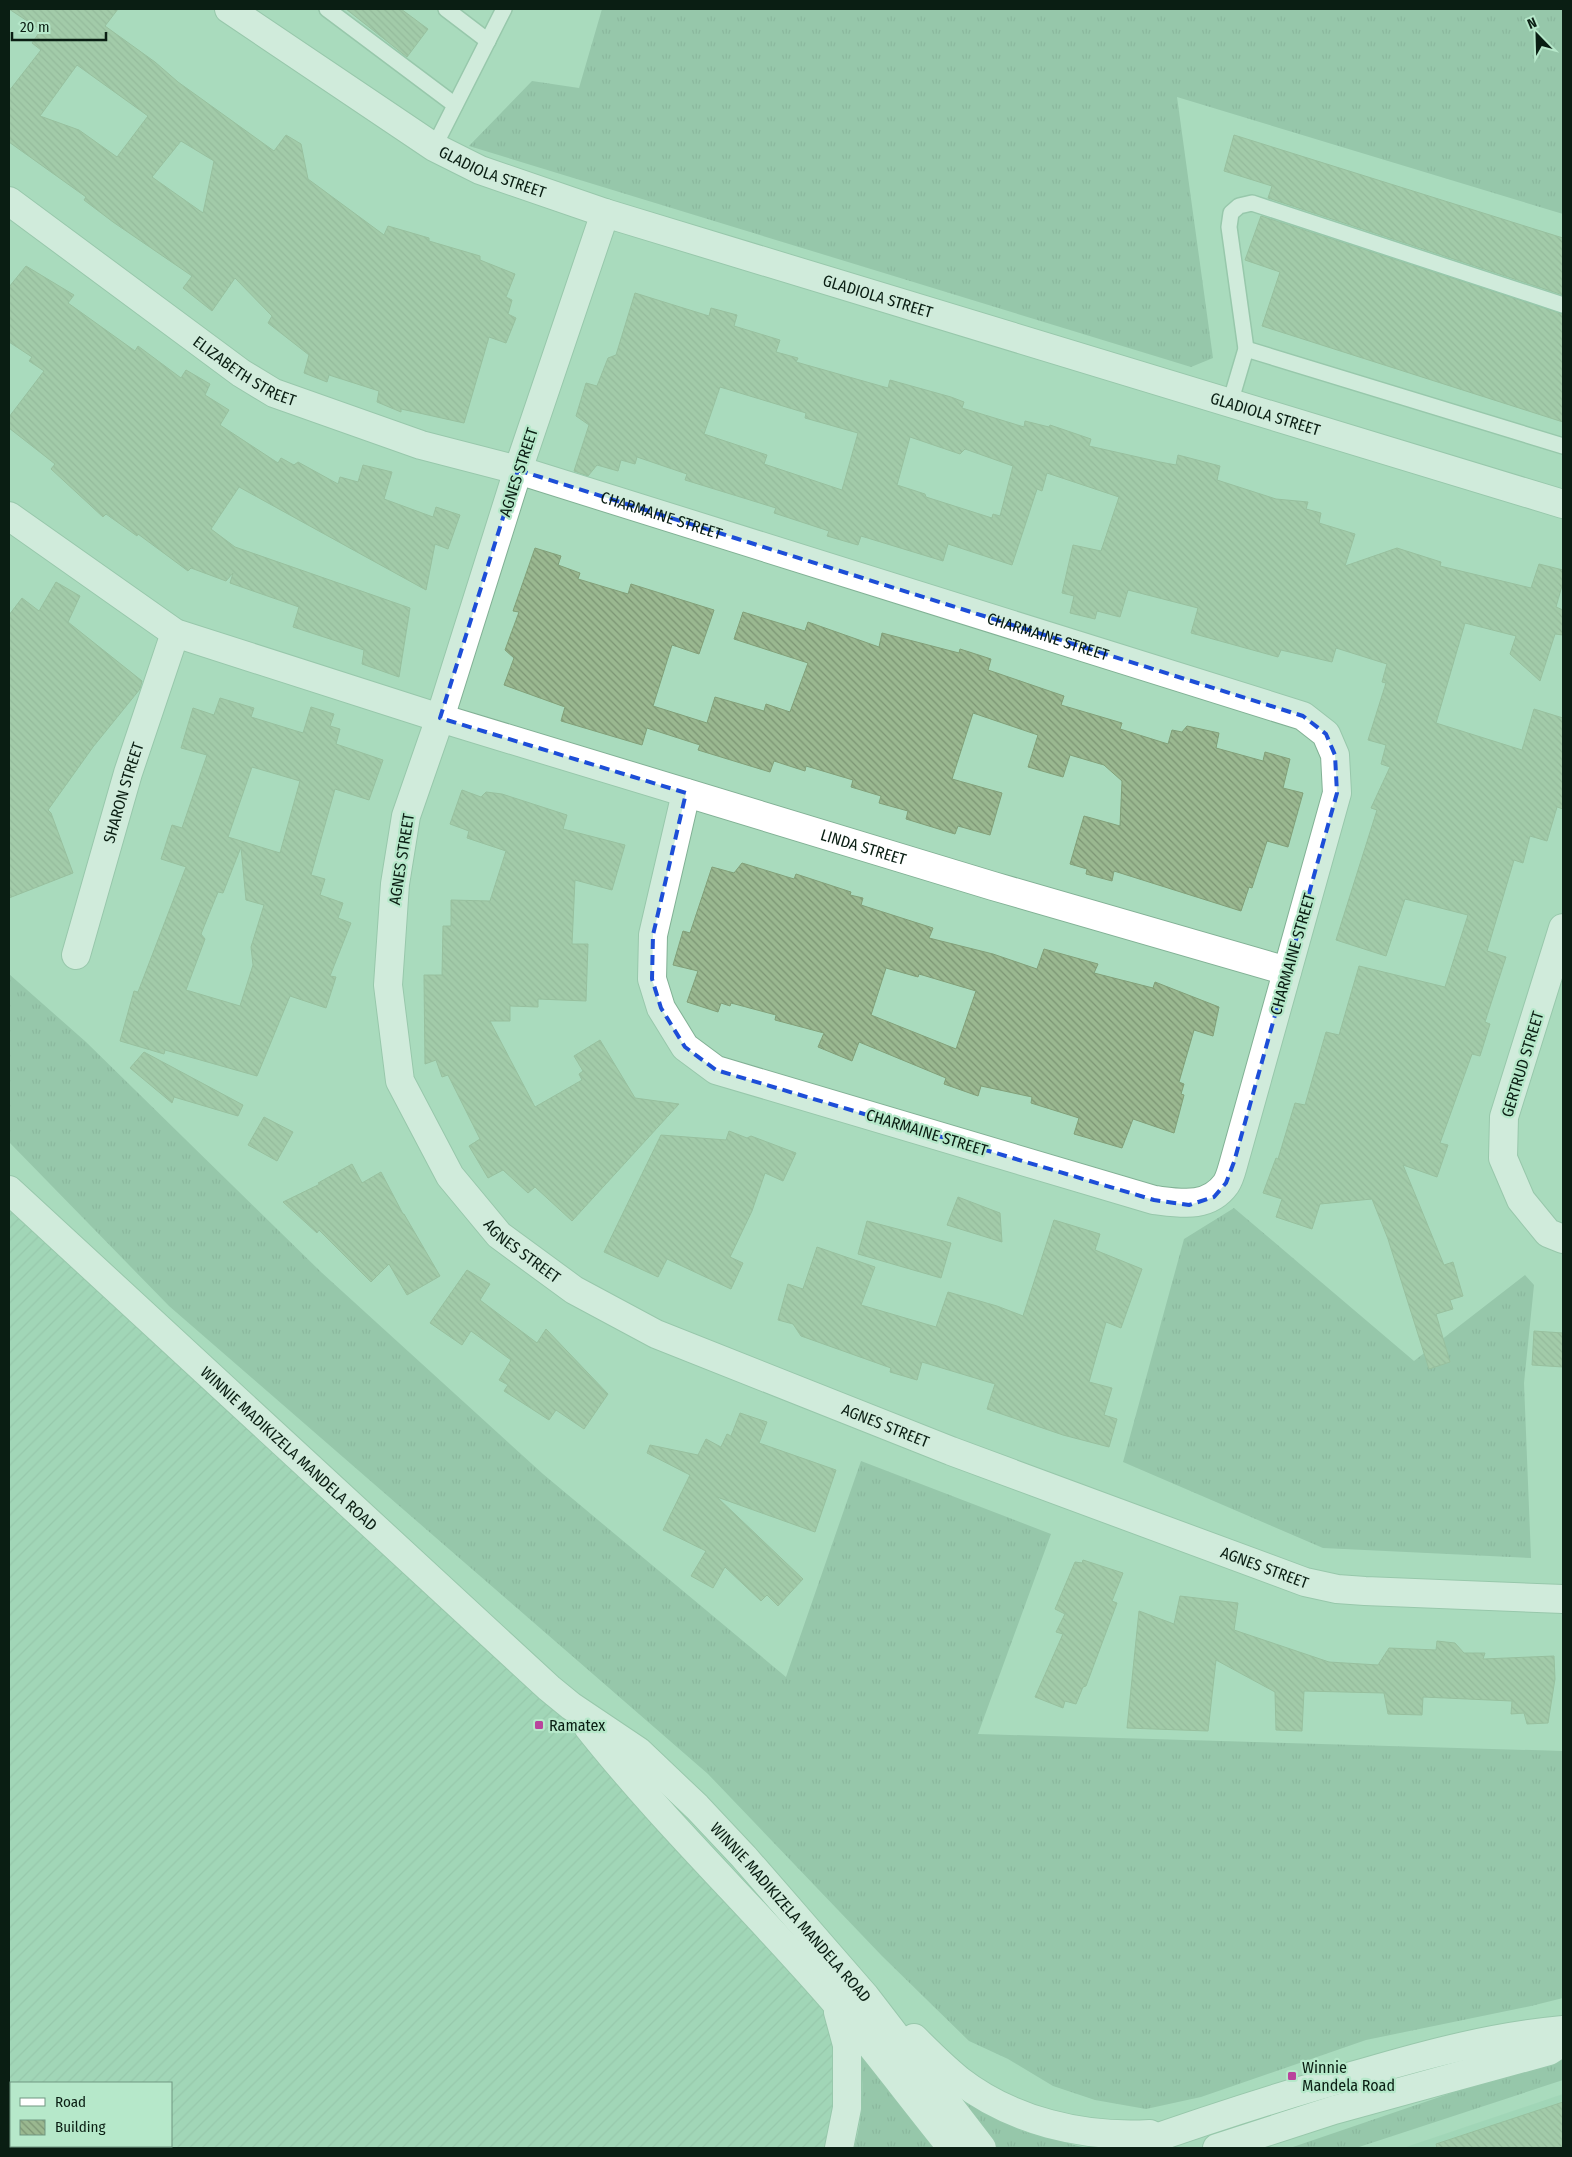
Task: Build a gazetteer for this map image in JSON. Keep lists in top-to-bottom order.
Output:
{
  "streets": {
    "street": [
      "GLADIOLA STREET",
      "ELIZABETH STREET",
      "AGNES STREET",
      "CHARMAINE STREET",
      "SHARON STREET",
      "LINDA STREET",
      "GERTRUD STREET",
      "WINNIE MADIKIZELA MANDELA ROAD"
    ]
  },
  "crossings": [
    ["GLADIOLA STREET", "AGNES STREET"],
    ["ELIZABETH STREET", "AGNES STREET"],
    ["ELIZABETH STREET", "CHARMAINE STREET"],
    ["AGNES STREET", "CHARMAINE STREET"],
    ["AGNES STREET", "LINDA STREET"],
    ["CHARMAINE STREET", "LINDA STREET"]
  ],
  "places": {
    "transit": ["Ramatex", "Winnie Mandela Road"]
  },
  "legend": ["Road", "Building"],
  "scale_bar": "20 m",
  "north": "top left"
}
